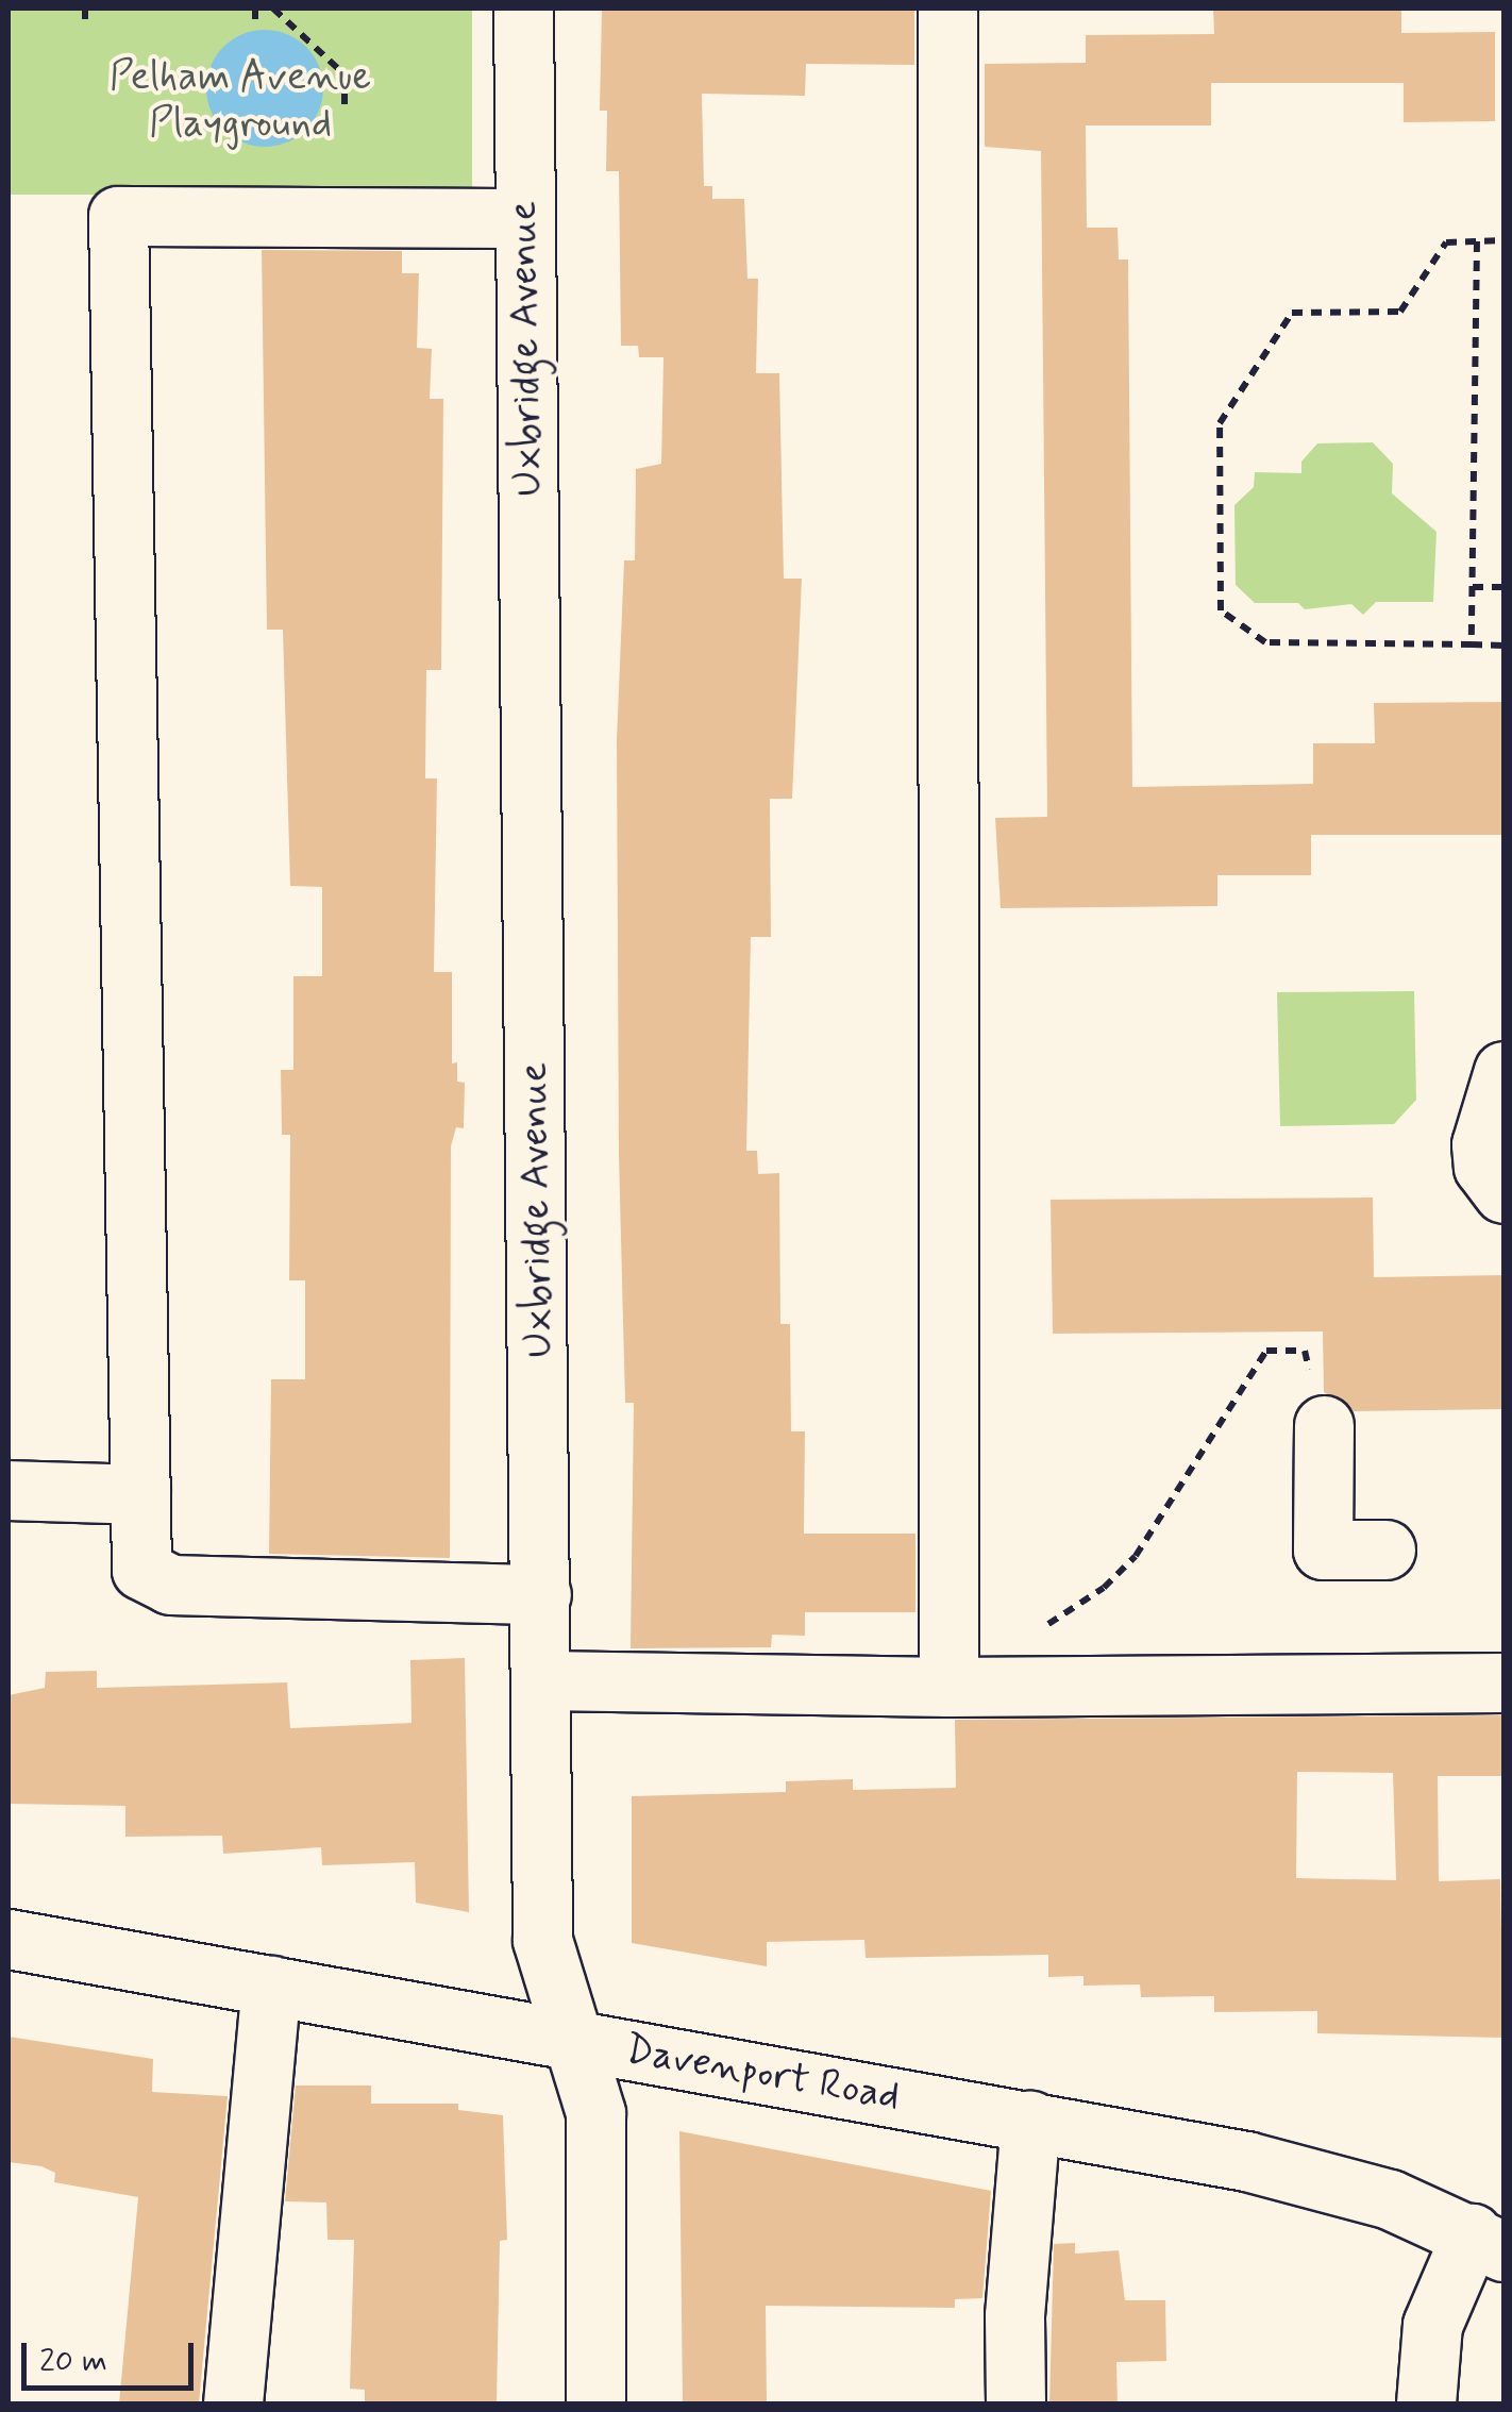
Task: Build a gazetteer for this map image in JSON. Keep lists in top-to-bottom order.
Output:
{
  "streets": {
    "street": ["Uxbridge Avenue", "Davenport Road"]
  },
  "crossings": [
    ["Uxbridge Avenue", "Davenport Road"]
  ],
  "parks": ["Pelham Avenue Playground"],
  "scale_bar": "20 m"
}
